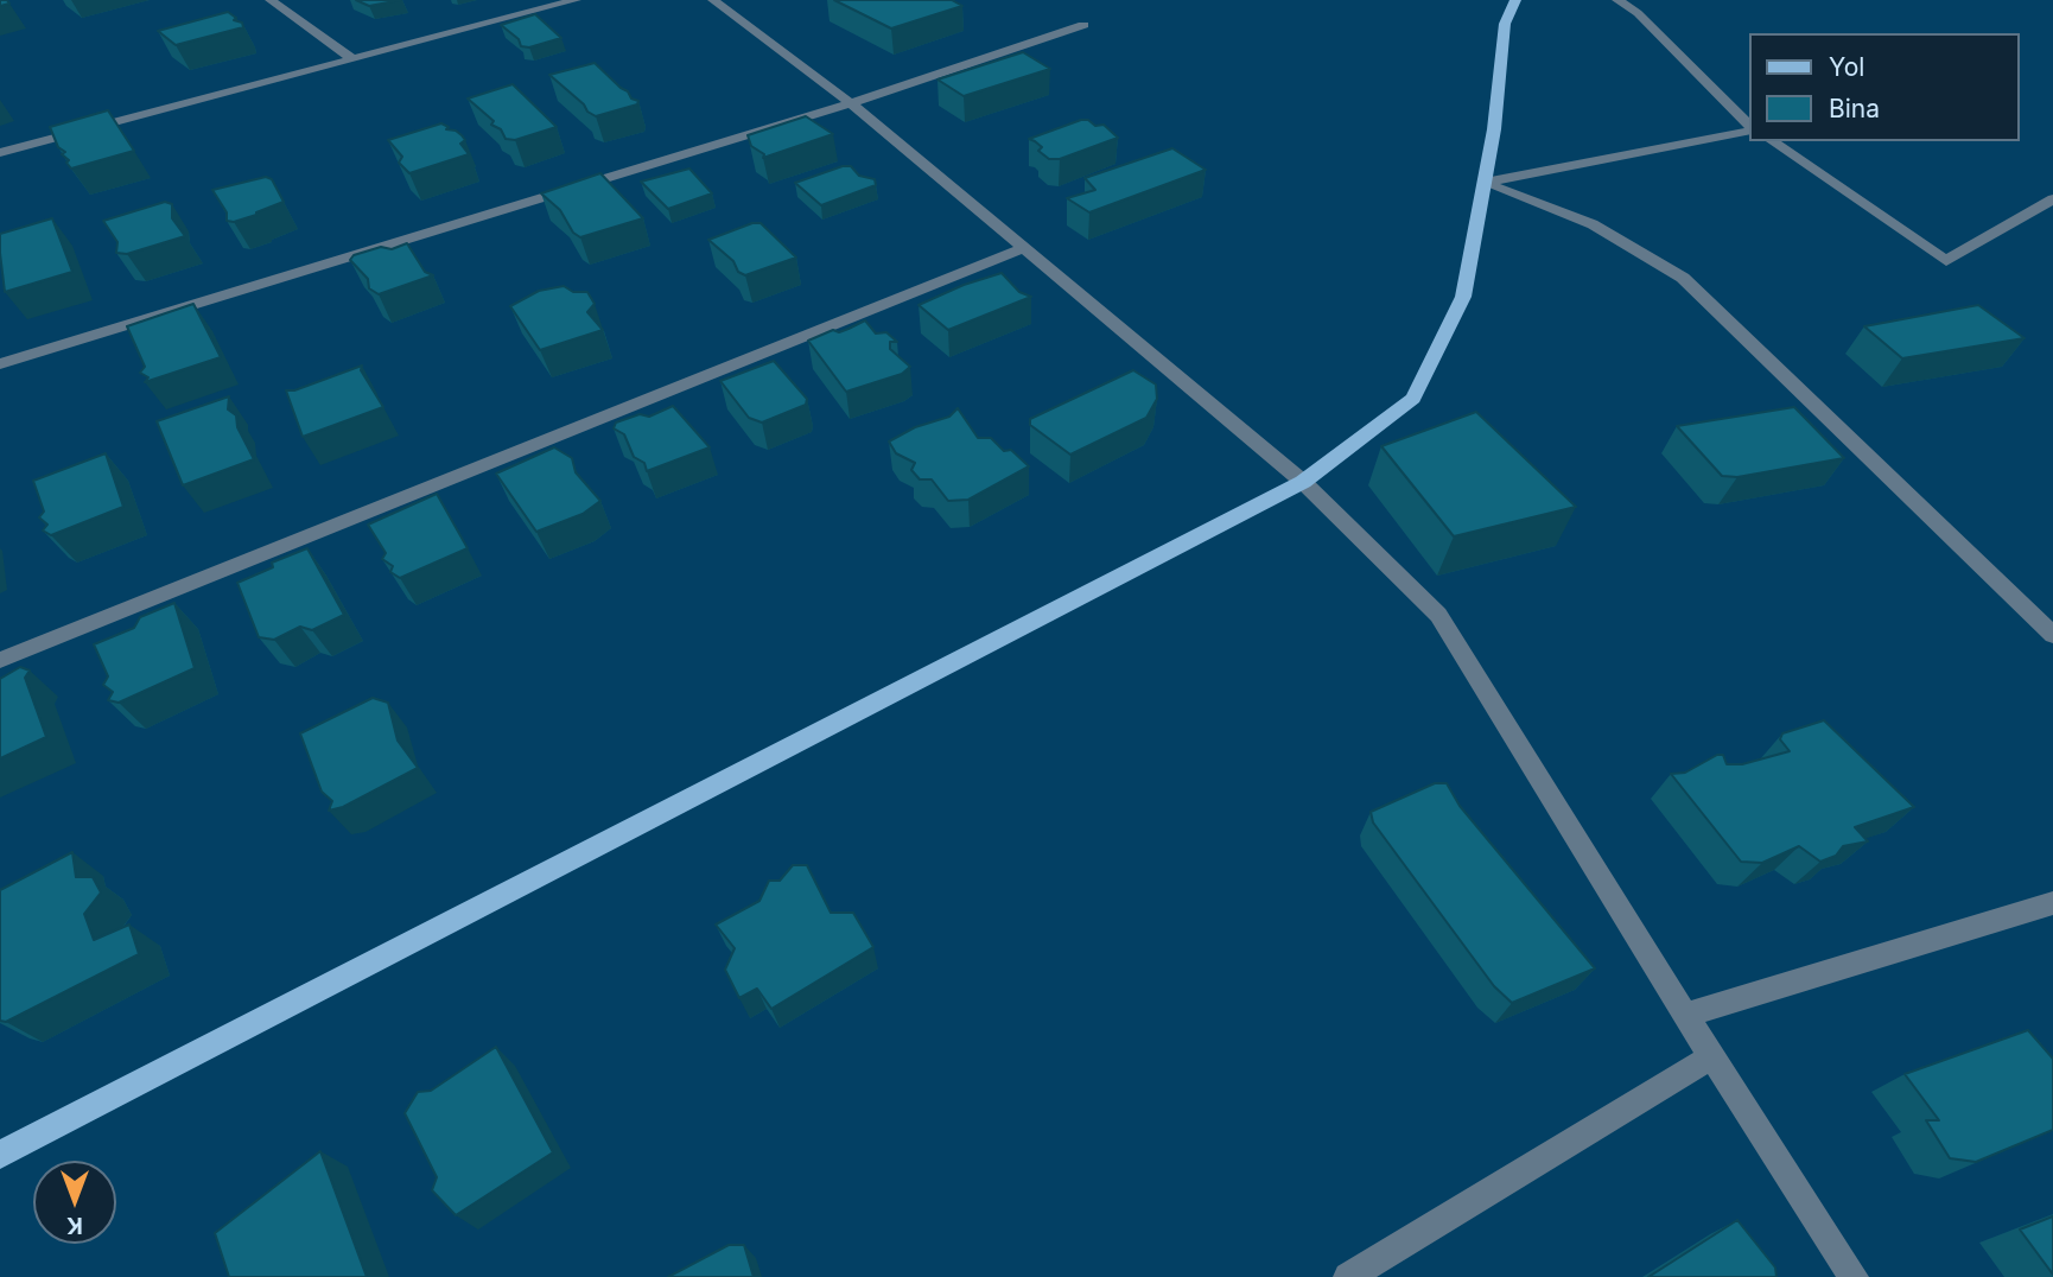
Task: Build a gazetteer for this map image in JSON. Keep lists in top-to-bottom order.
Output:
{
  "legend": ["Yol", "Bina"],
  "north": "bottom"
}
